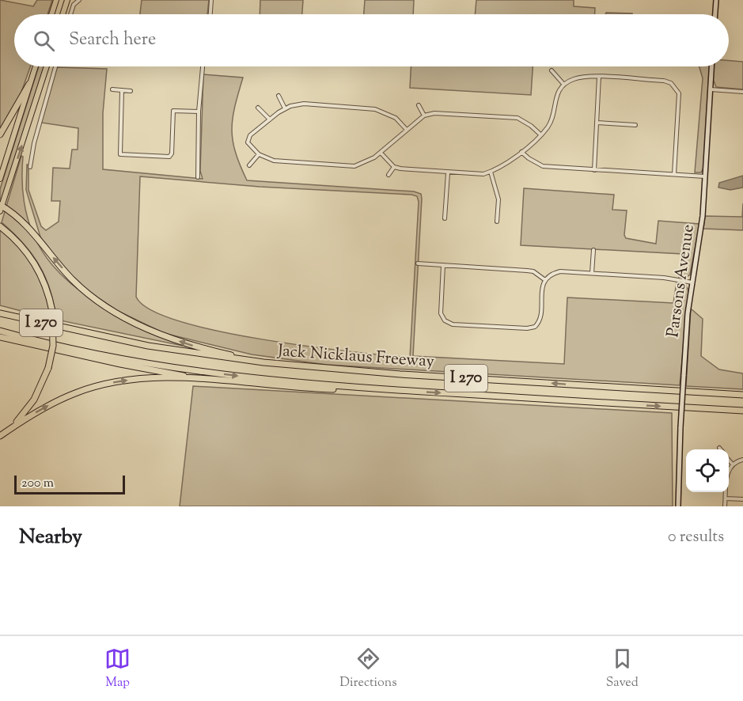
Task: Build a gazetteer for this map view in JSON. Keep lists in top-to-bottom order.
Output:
{
  "streets": {
    "highway": ["I 270", "Jack Nicklaus Freeway"],
    "street": ["Parsons Avenue"]
  },
  "scale_bar": "200 m",
  "page": {
    "search": "Search here",
    "scale": "200 m",
    "heading": ["Nearby", "0 results"],
    "nav": ["Map", "Directions", "Saved"]
  }
}
